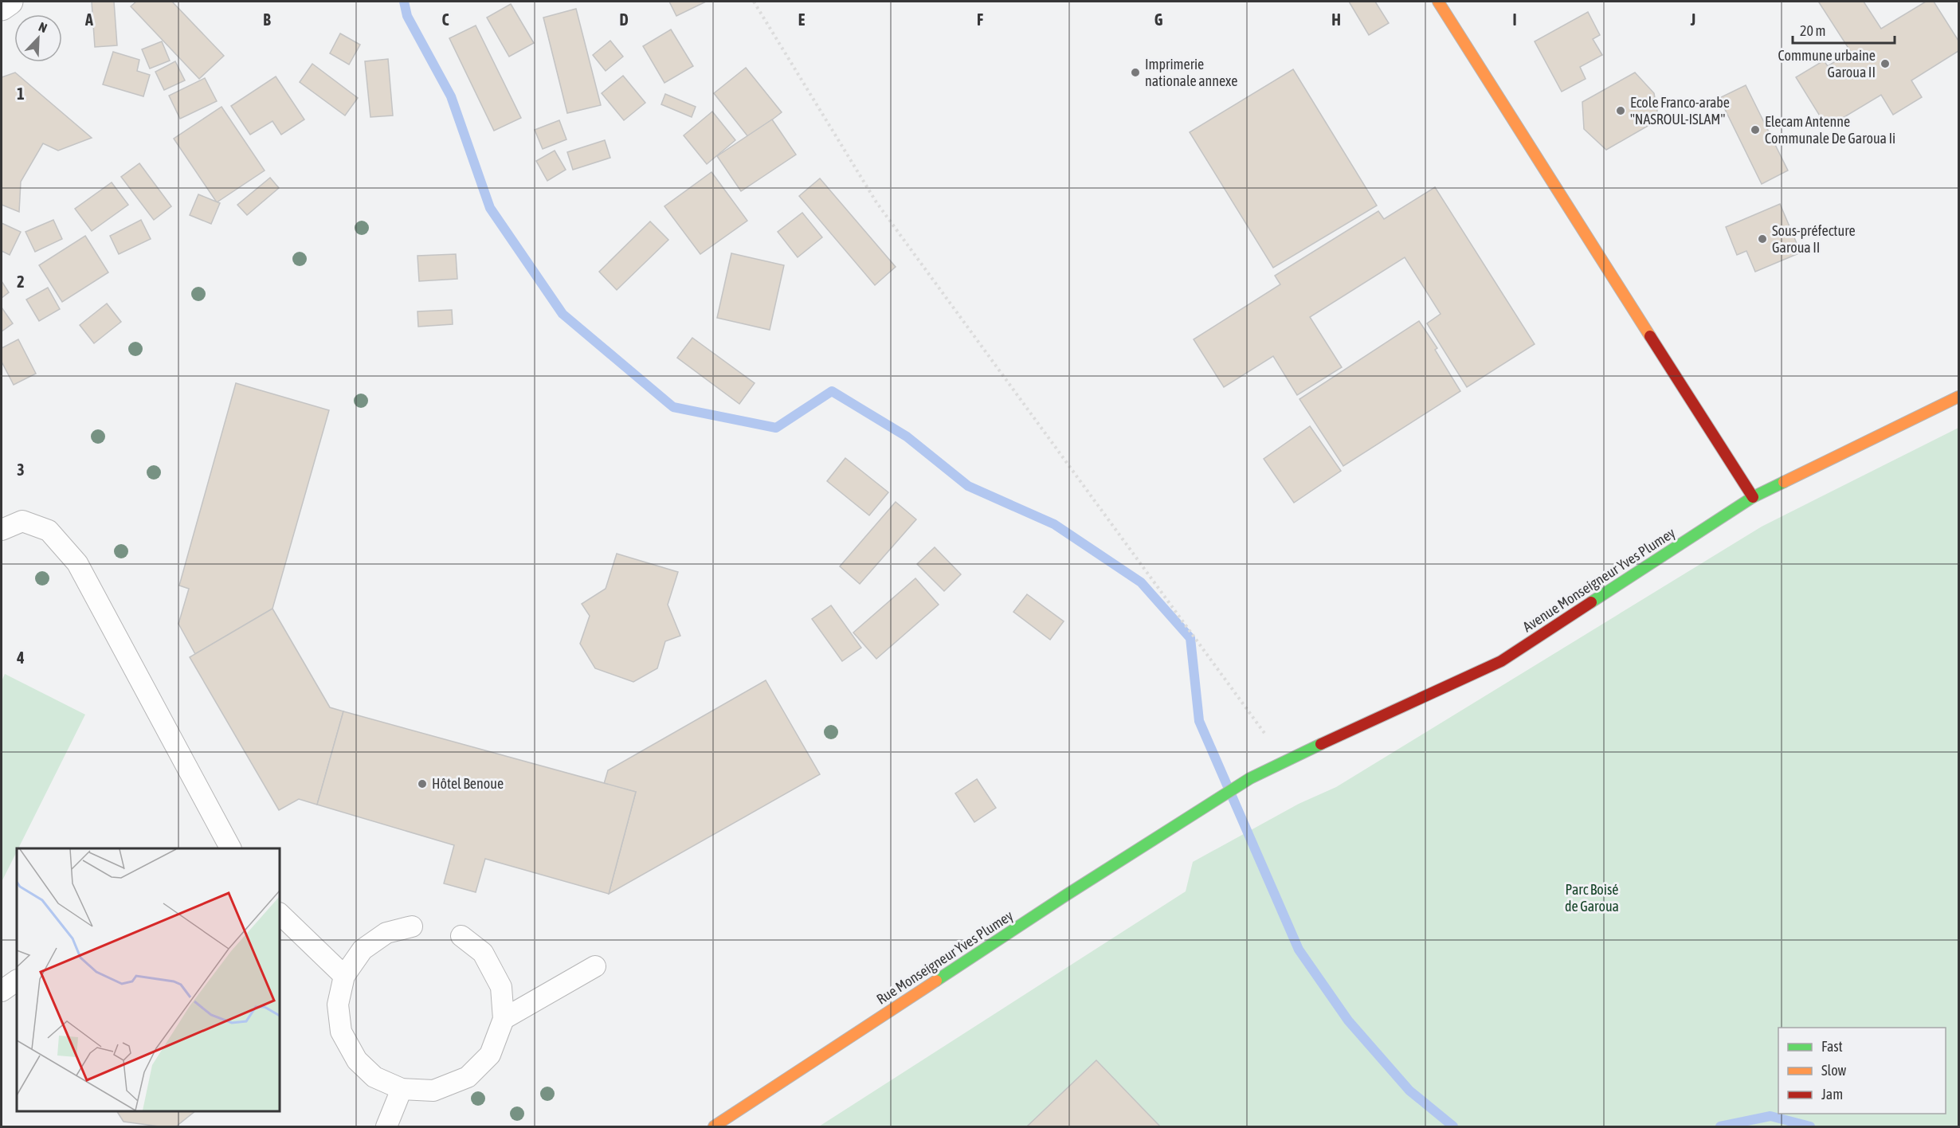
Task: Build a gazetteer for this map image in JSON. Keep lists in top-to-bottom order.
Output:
{
  "streets": {
    "main road": ["Avenue Monseigneur Yves Plumey", "Rue Monseigneur Yves Plumey"]
  },
  "crossings": [
    ["Avenue Monseigneur Yves Plumey", "Rue Monseigneur Yves Plumey"]
  ],
  "parks": ["Parc Boisé de Garoua"],
  "places": [
    "Commune urbaine Garoua II",
    "Imprimerie nationale annexe",
    "Ecole Franco-arabe \"NASROUL-ISLAM\"",
    "Elecam Antenne Communale De Garoua Ii",
    "Sous-préfecture Garoua II",
    "Hôtel Benoue"
  ],
  "legend": ["Fast", "Slow", "Jam"],
  "scale_bar": "20 m",
  "north": "top right",
  "grid": {
    "columns": [
      "A",
      "B",
      "C",
      "D",
      "E",
      "F",
      "G",
      "H",
      "I",
      "J"
    ],
    "rows": [
      "1",
      "2",
      "3",
      "4"
    ]
  }
}
